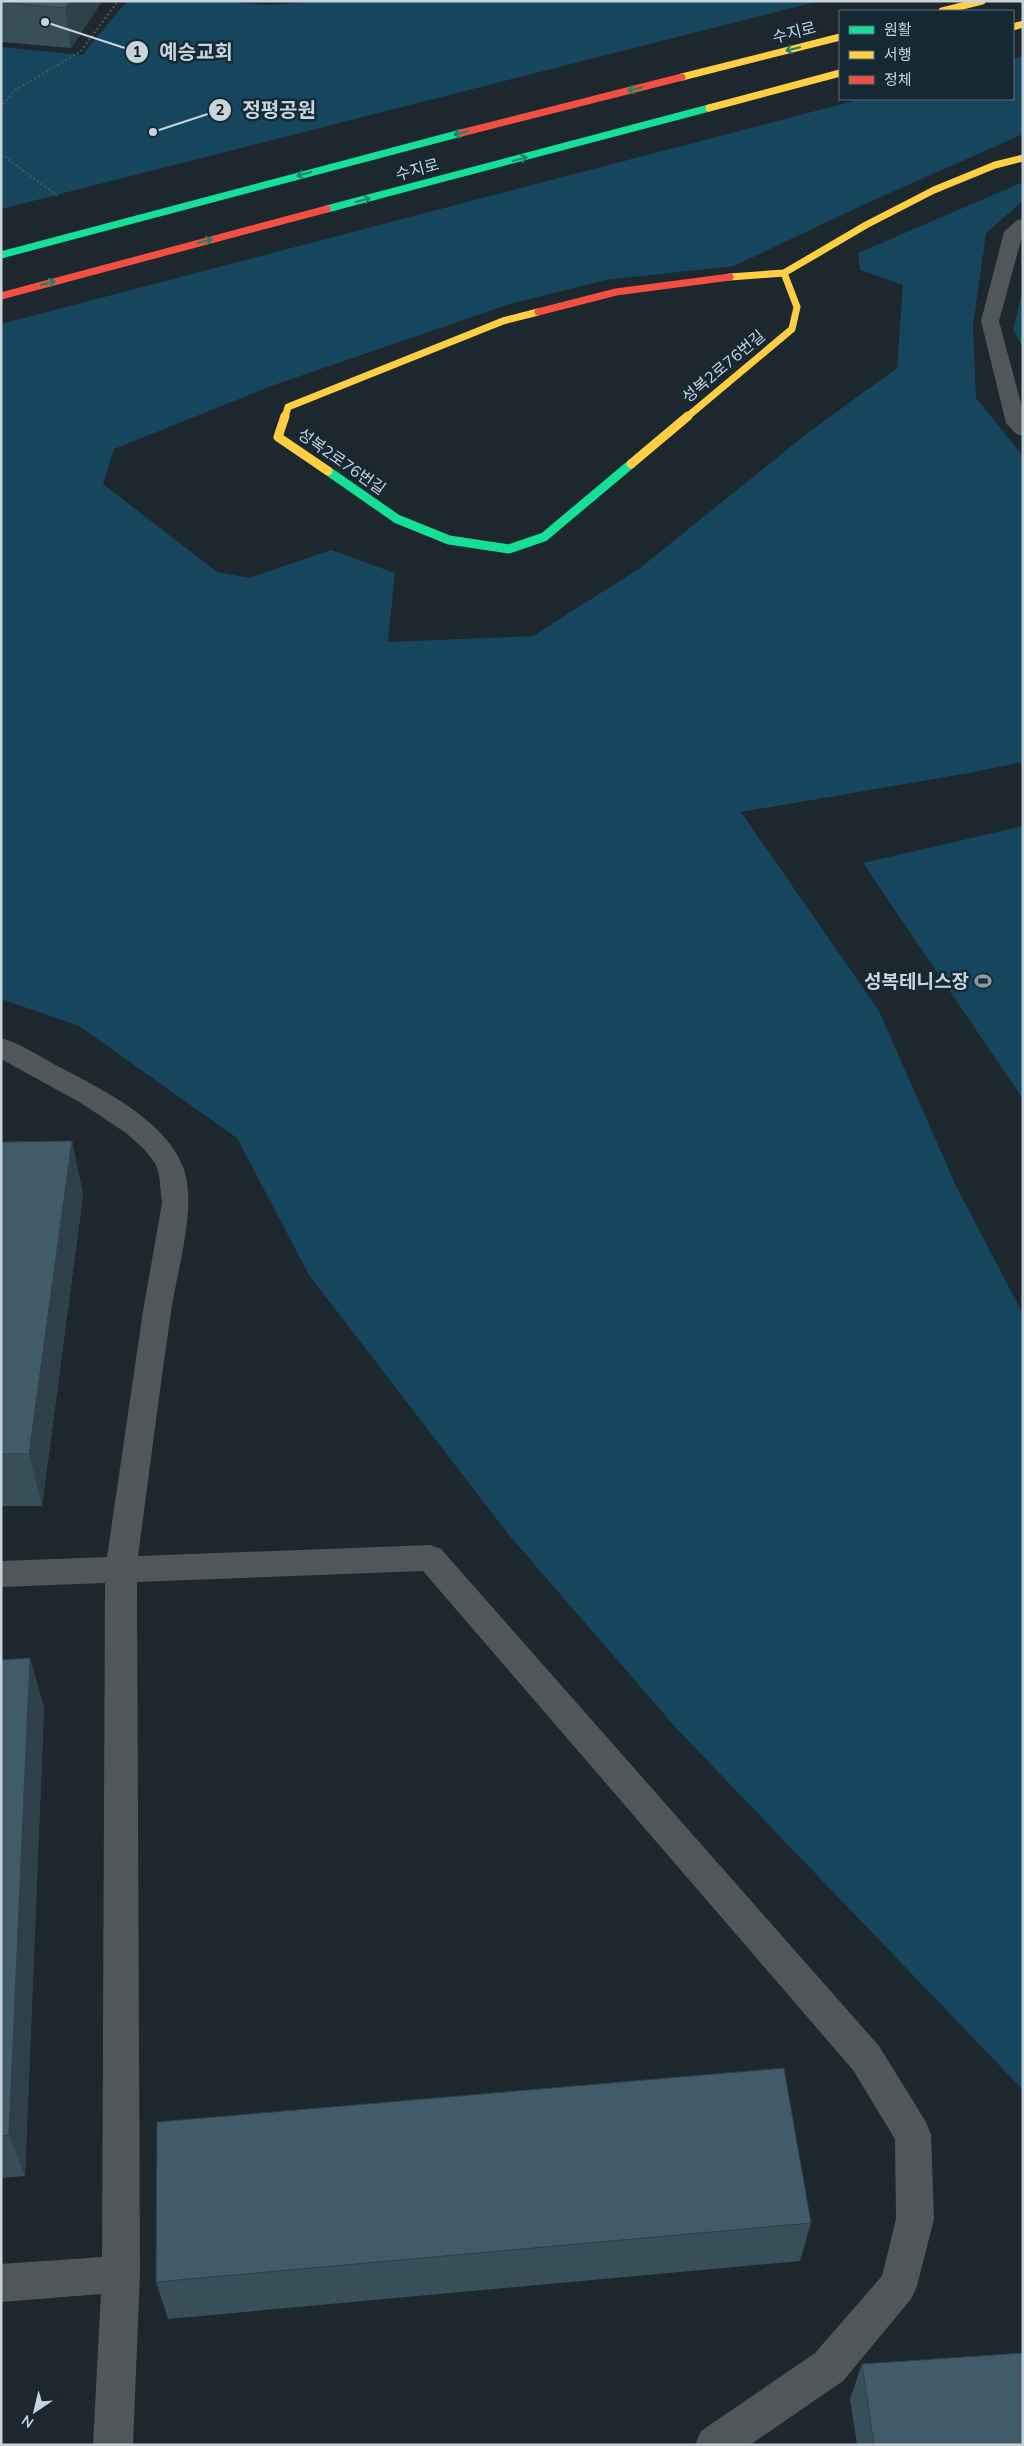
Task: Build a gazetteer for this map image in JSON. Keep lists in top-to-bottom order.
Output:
{
  "streets": {
    "main road": ["수지로", "성복2로76번길"]
  },
  "places": {
    "other": ["예승교회", "정평공원"],
    "sports": ["성복테니스장"]
  },
  "legend": ["원활", "서행", "정체"],
  "north": "bottom left"
}
